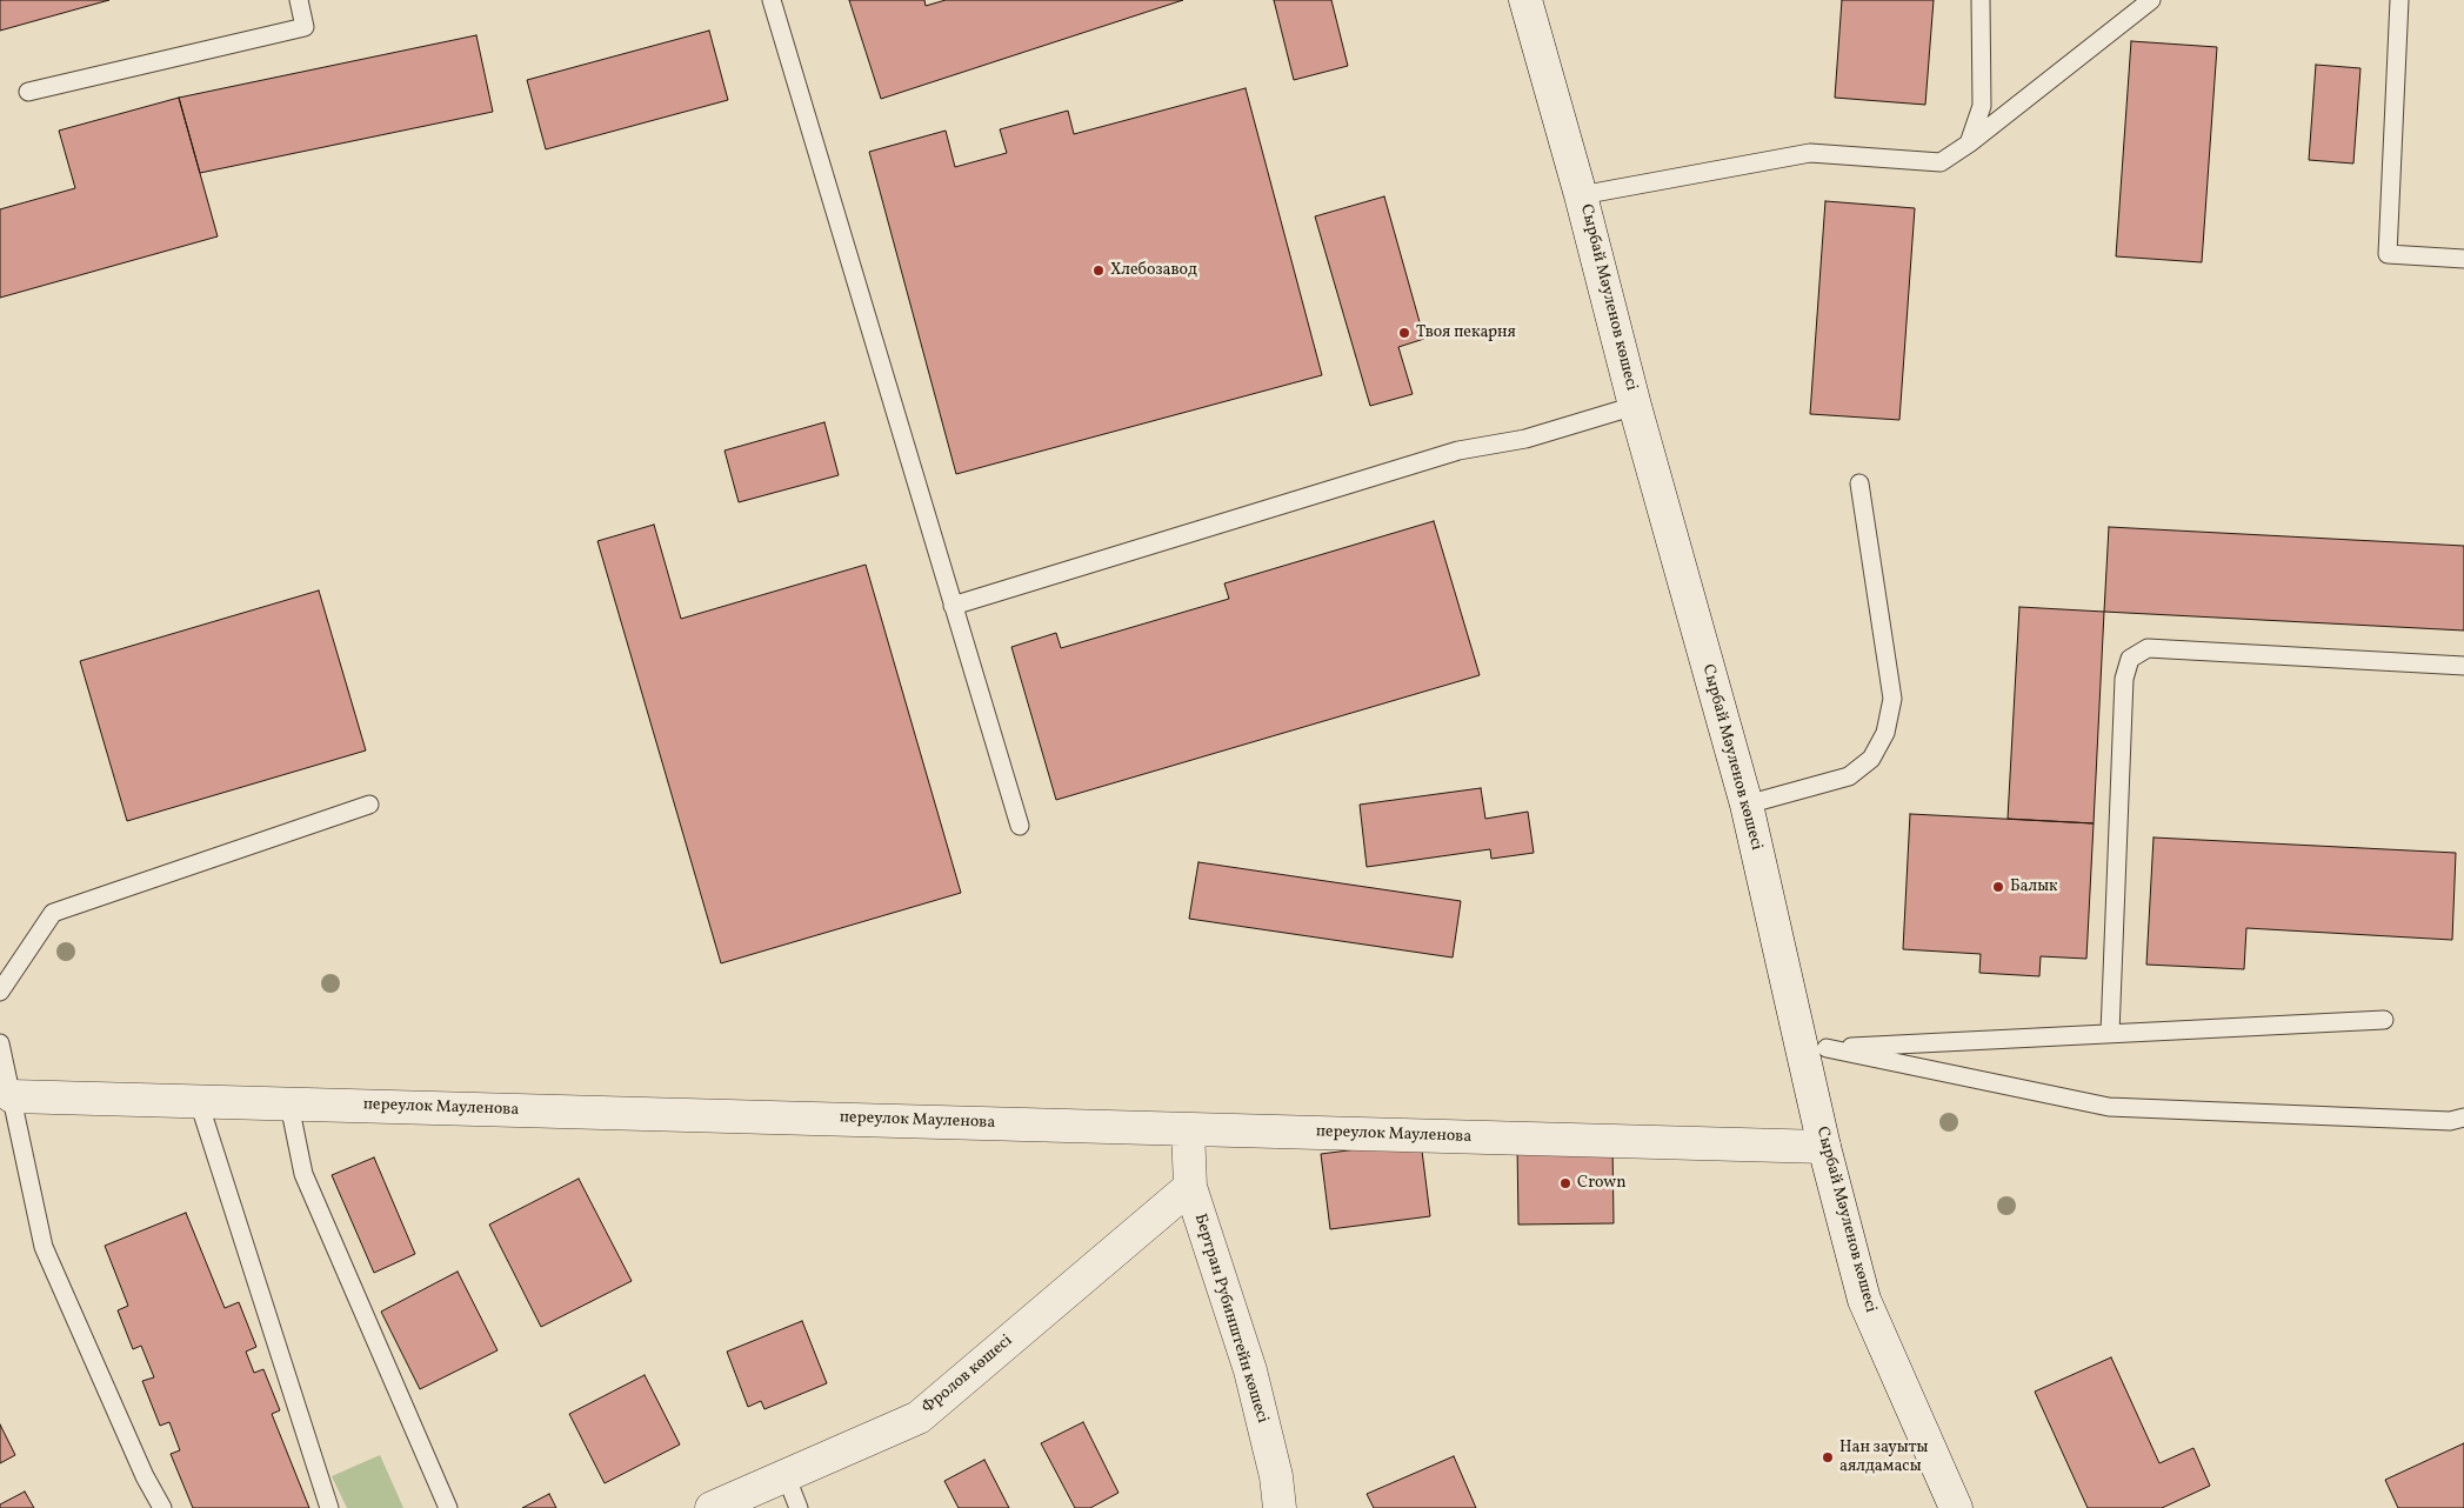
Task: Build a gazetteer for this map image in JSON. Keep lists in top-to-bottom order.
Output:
{
  "streets": {
    "street": [
      "Сырбай Мәуленов көшесі",
      "переулок Мауленова",
      "Бертран Рубинштейн көшесі",
      "Фролов көшесі"
    ]
  },
  "crossings": [
    ["Сырбай Мәуленов көшесі", "переулок Мауленова"],
    ["переулок Мауленова", "Бертран Рубинштейн көшесі"],
    ["Бертран Рубинштейн көшесі", "Фролов көшесі"]
  ],
  "places": [
    "Хлебозавод",
    "Твоя пекарня",
    "Балык",
    "Crown",
    "Нан зауыты аялдамасы"
  ]
}
